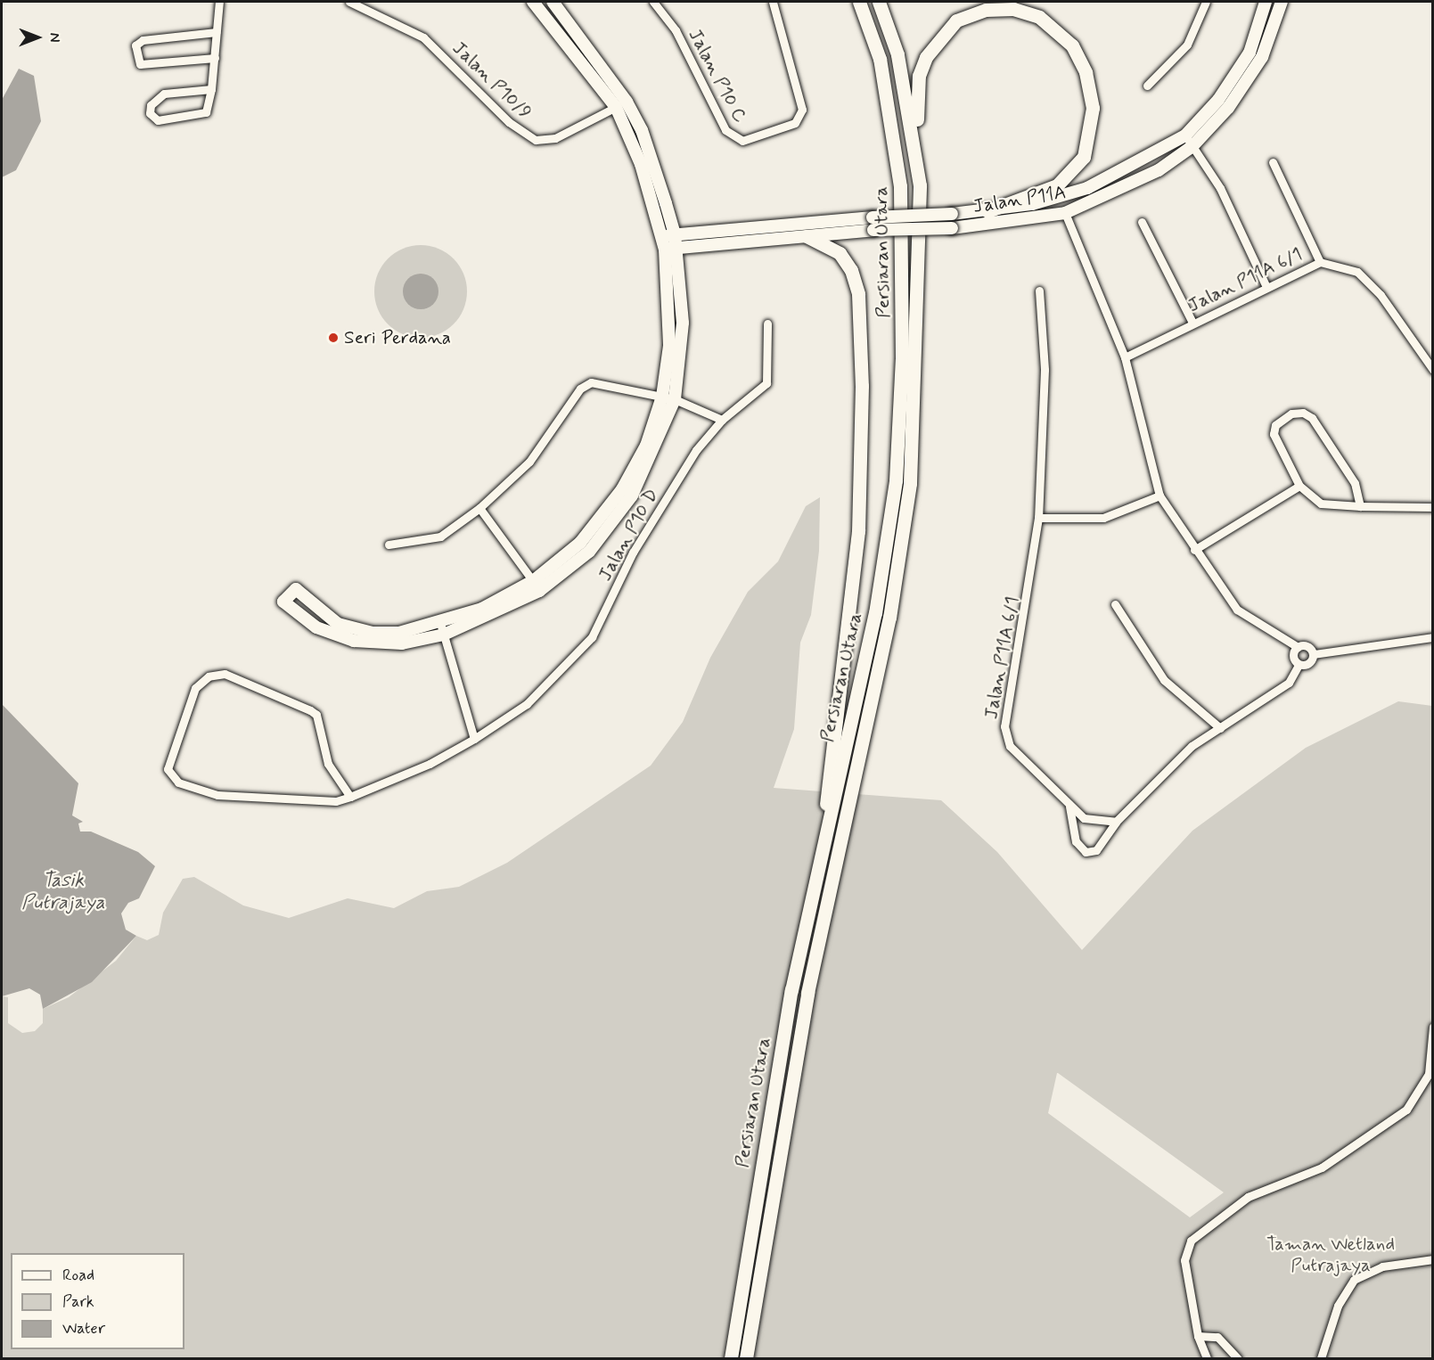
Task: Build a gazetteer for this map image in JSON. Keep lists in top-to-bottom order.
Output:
{
  "streets": {
    "main road": ["Persiaran Utara"],
    "street": [
      "Jalan P10 C",
      "Jalan P10/9",
      "Jalan P11A",
      "Jalan P11A 6/1",
      "Jalan P10 D"
    ]
  },
  "water": ["Tasik Putrajaya"],
  "parks": ["Taman Wetland Putrajaya"],
  "places": ["Seri Perdana"],
  "legend": ["Road", "Park", "Water"],
  "north": "right"
}
